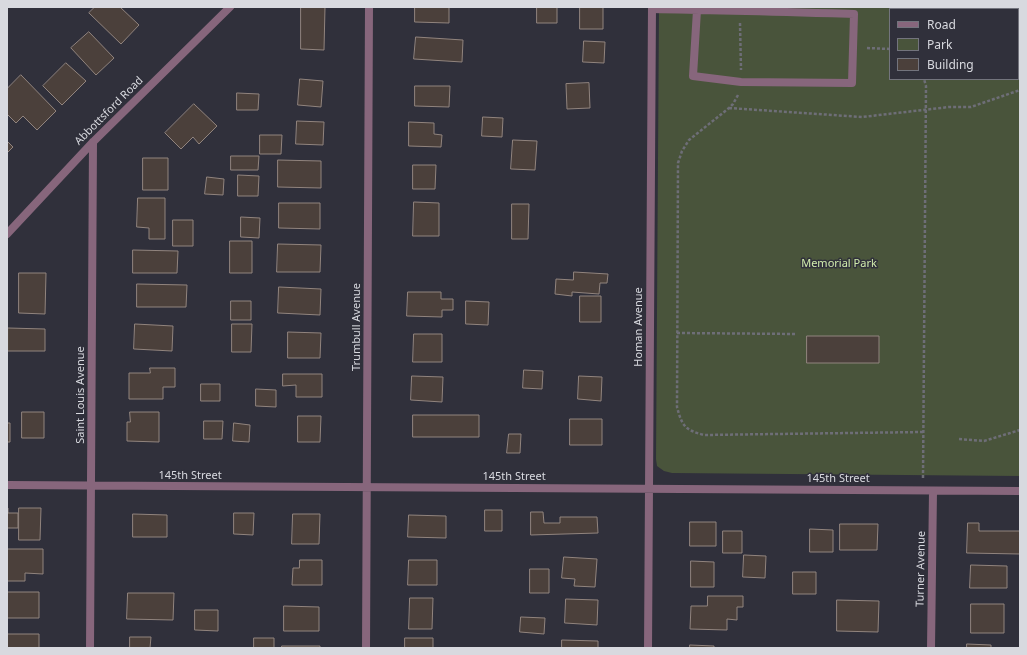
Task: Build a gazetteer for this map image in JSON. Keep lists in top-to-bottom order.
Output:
{
  "streets": {
    "street": [
      "Abbottsford Road",
      "Trumbull Avenue",
      "Homan Avenue",
      "Saint Louis Avenue",
      "145th Street",
      "Turner Avenue"
    ]
  },
  "crossings": [
    ["Abbottsford Road", "Saint Louis Avenue"],
    ["Trumbull Avenue", "145th Street"],
    ["Homan Avenue", "145th Street"],
    ["Saint Louis Avenue", "145th Street"],
    ["145th Street", "Turner Avenue"]
  ],
  "parks": ["Memorial Park"],
  "legend": ["Road", "Park", "Building"]
}
